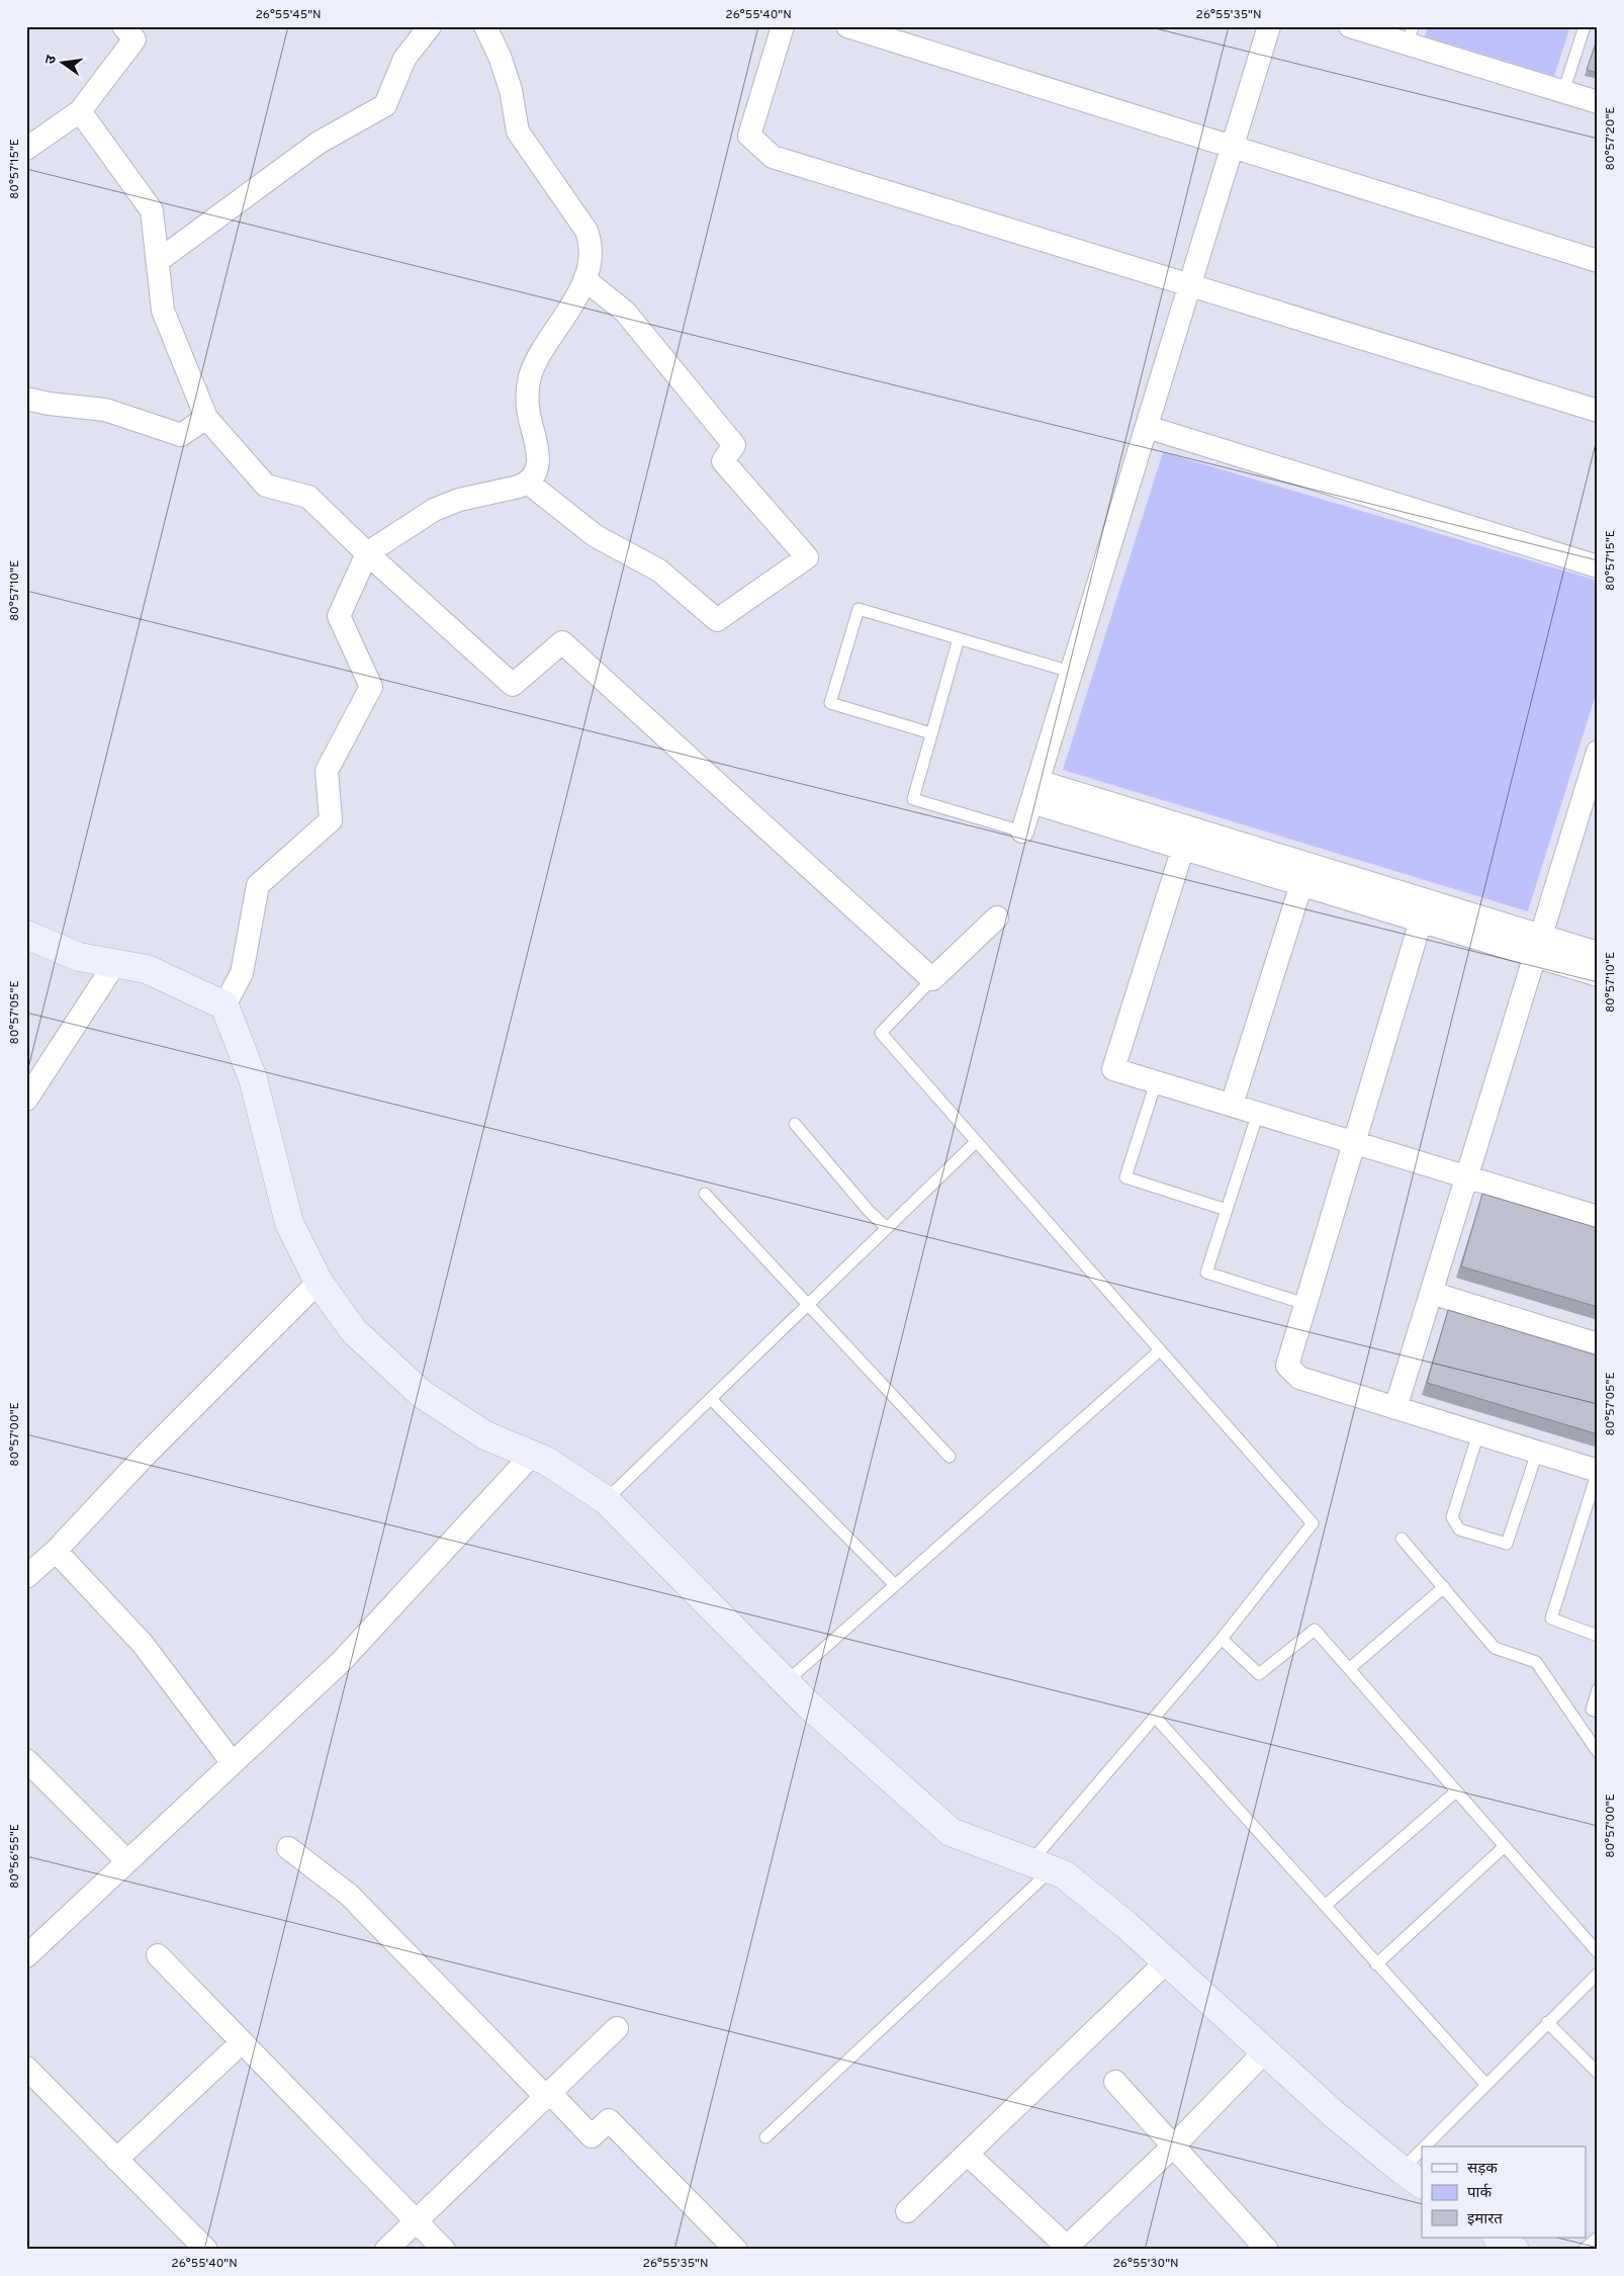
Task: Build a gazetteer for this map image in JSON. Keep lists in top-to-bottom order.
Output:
{
  "legend": ["सड़क", "पार्क", "इमारत"],
  "north": "left",
  "coordinates": [
    "26°55'45\"N",
    "26°55'40\"N",
    "26°55'35\"N",
    "80°57'20\"E",
    "80°57'15\"E",
    "80°57'10\"E",
    "80°57'05\"E",
    "80°57'00\"E",
    "80°56'55\"E",
    "26°55'30\"N"
  ]
}
